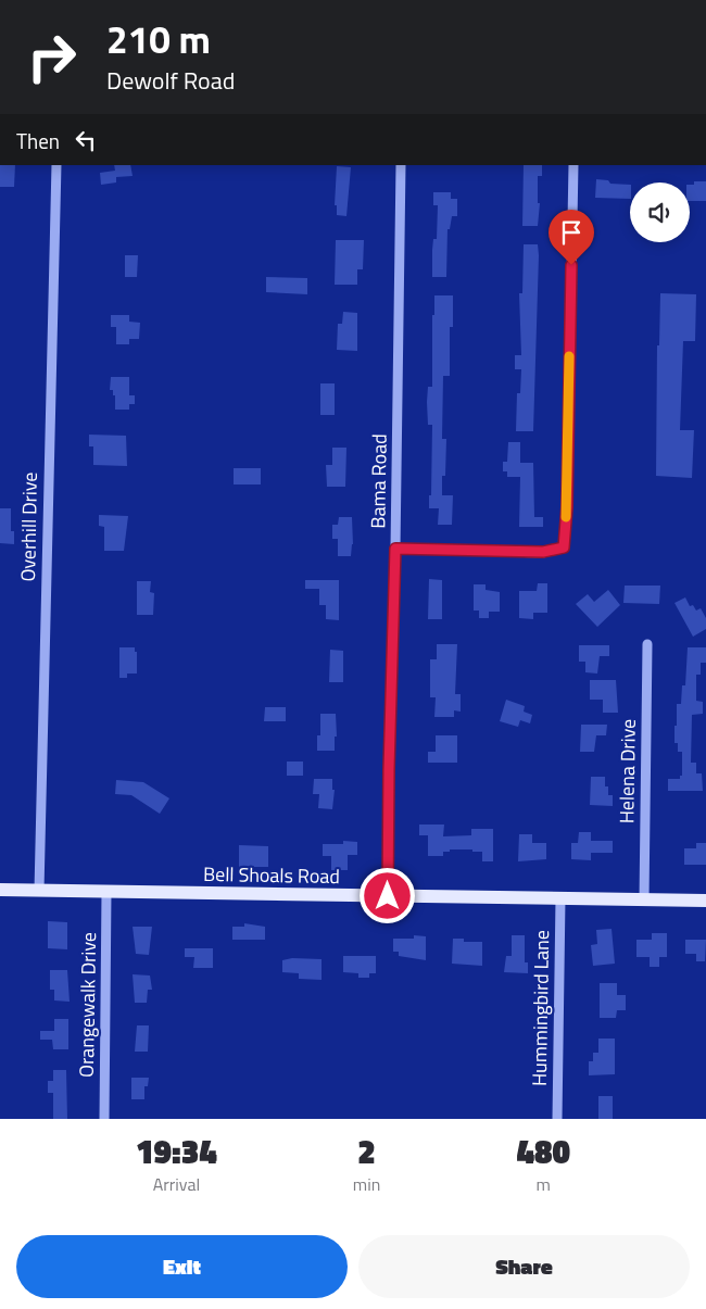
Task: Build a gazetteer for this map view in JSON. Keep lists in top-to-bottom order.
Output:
{
  "streets": {
    "main road": ["Bell Shoals Road"],
    "street": [
      "Bama Road",
      "Overhill Drive",
      "Helena Drive",
      "Orangewalk Drive",
      "Hummingbird Lane"
    ]
  },
  "crossings": [
    ["Bama Road", "Bell Shoals Road"],
    ["Overhill Drive", "Bell Shoals Road"],
    ["Helena Drive", "Bell Shoals Road"],
    ["Bell Shoals Road", "Orangewalk Drive"],
    ["Bell Shoals Road", "Hummingbird Lane"]
  ],
  "page": {
    "turn": ["210 m", "Dewolf Road"],
    "then": "Then",
    "eta": [
      "19:34",
      "Arrival",
      "2",
      "min",
      "480",
      "m"
    ],
    "buttons": ["Exit", "Share"]
  }
}
